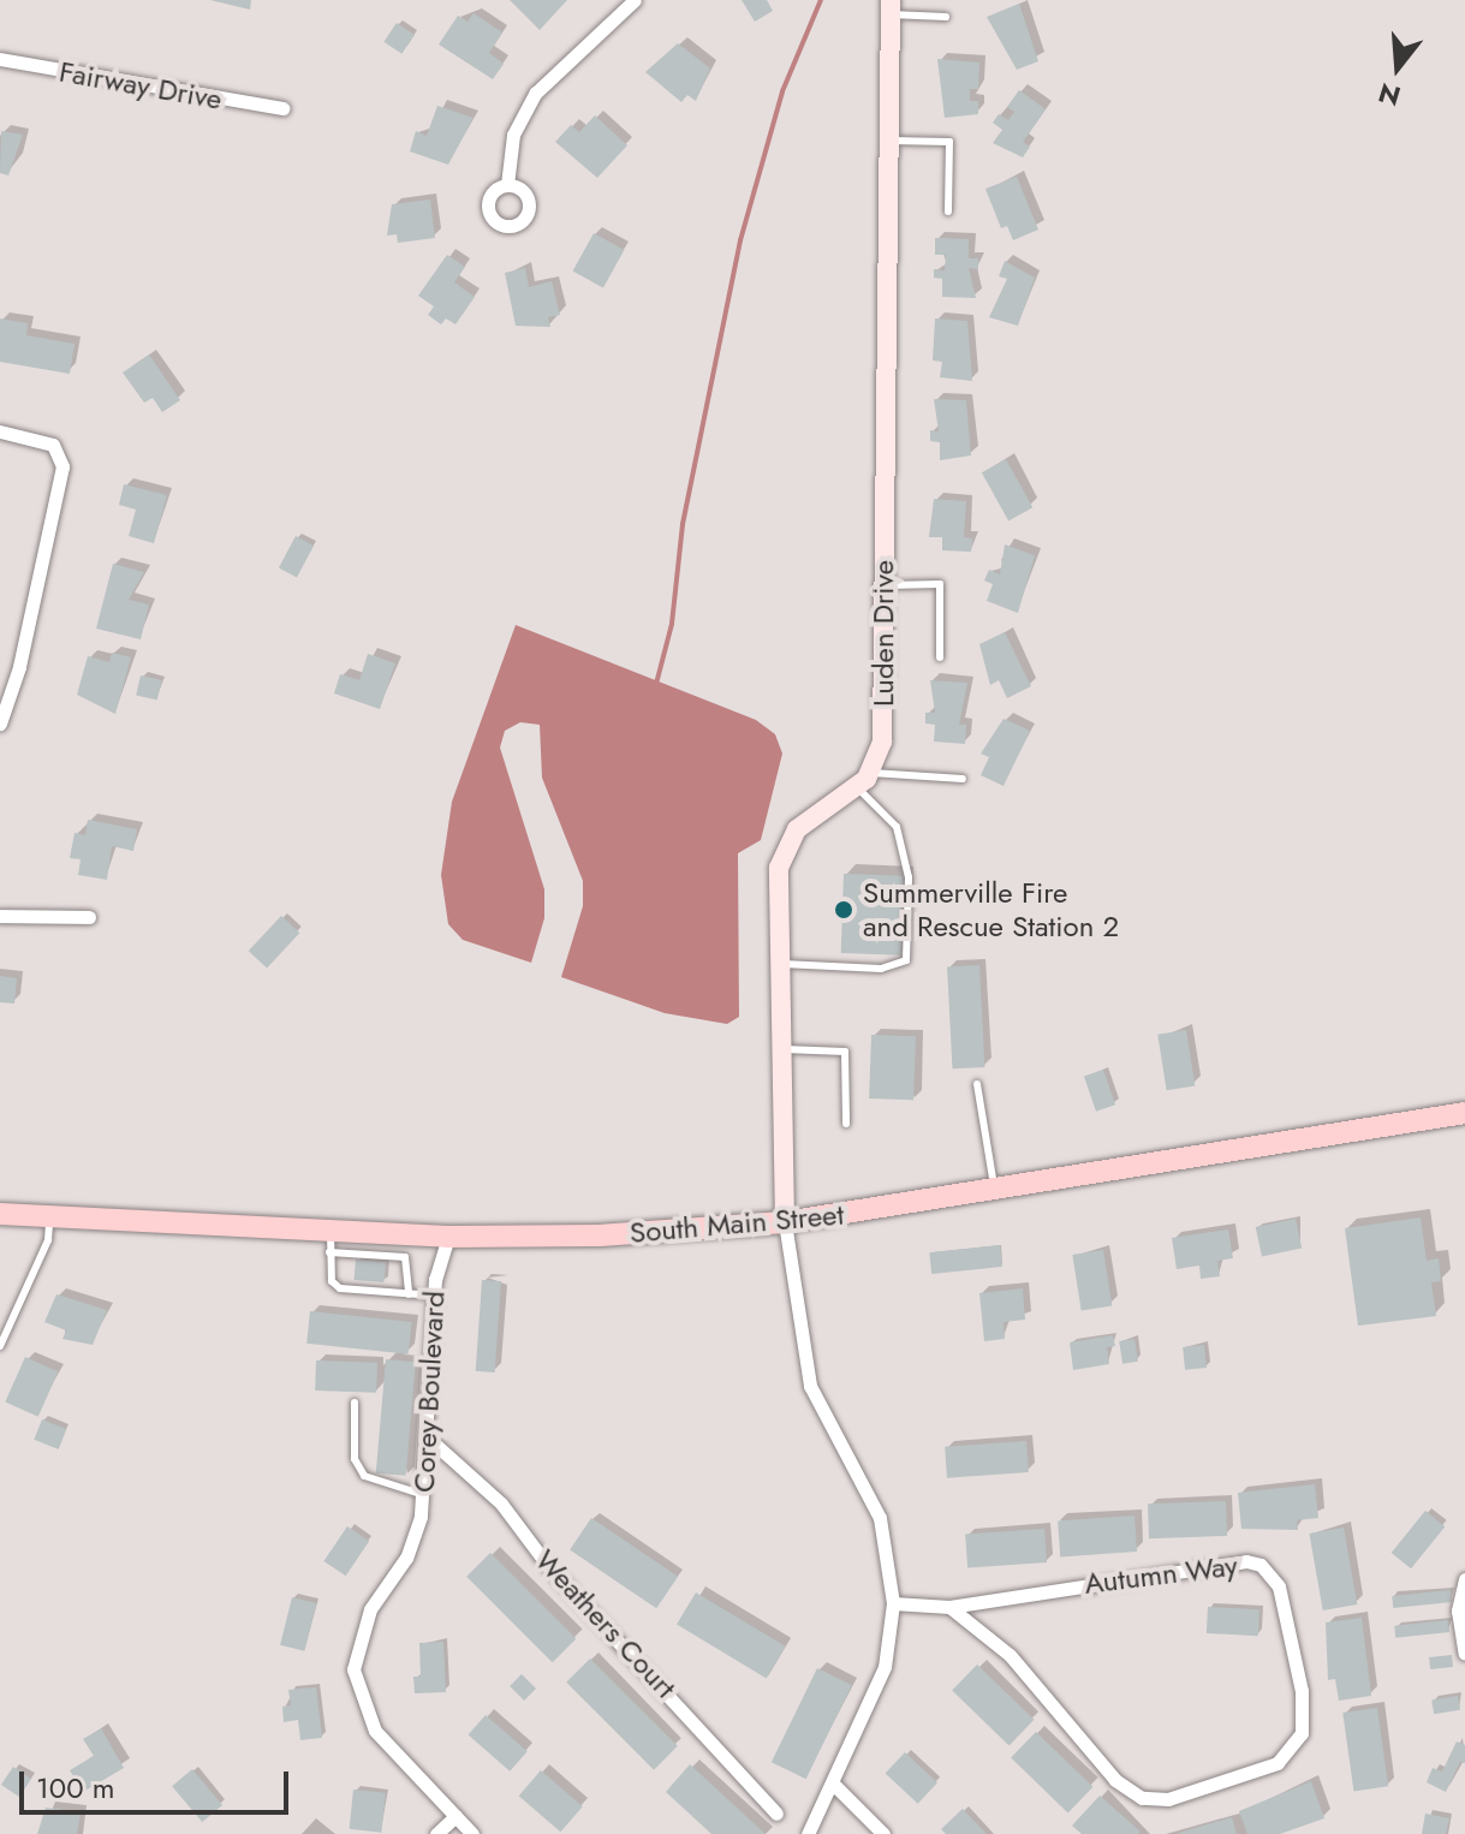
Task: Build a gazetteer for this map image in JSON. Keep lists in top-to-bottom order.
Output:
{
  "streets": {
    "main road": ["South Main Street"],
    "street": [
      "Fairway Drive",
      "Luden Drive",
      "Corey Boulevard",
      "Autumn Way",
      "Weathers Court"
    ]
  },
  "crossings": [
    ["Luden Drive", "South Main Street"],
    ["South Main Street", "Corey Boulevard"],
    ["Corey Boulevard", "Weathers Court"]
  ],
  "places": ["Summerville Fire and Rescue Station 2"],
  "scale_bar": "100 m",
  "north": "bottom"
}
